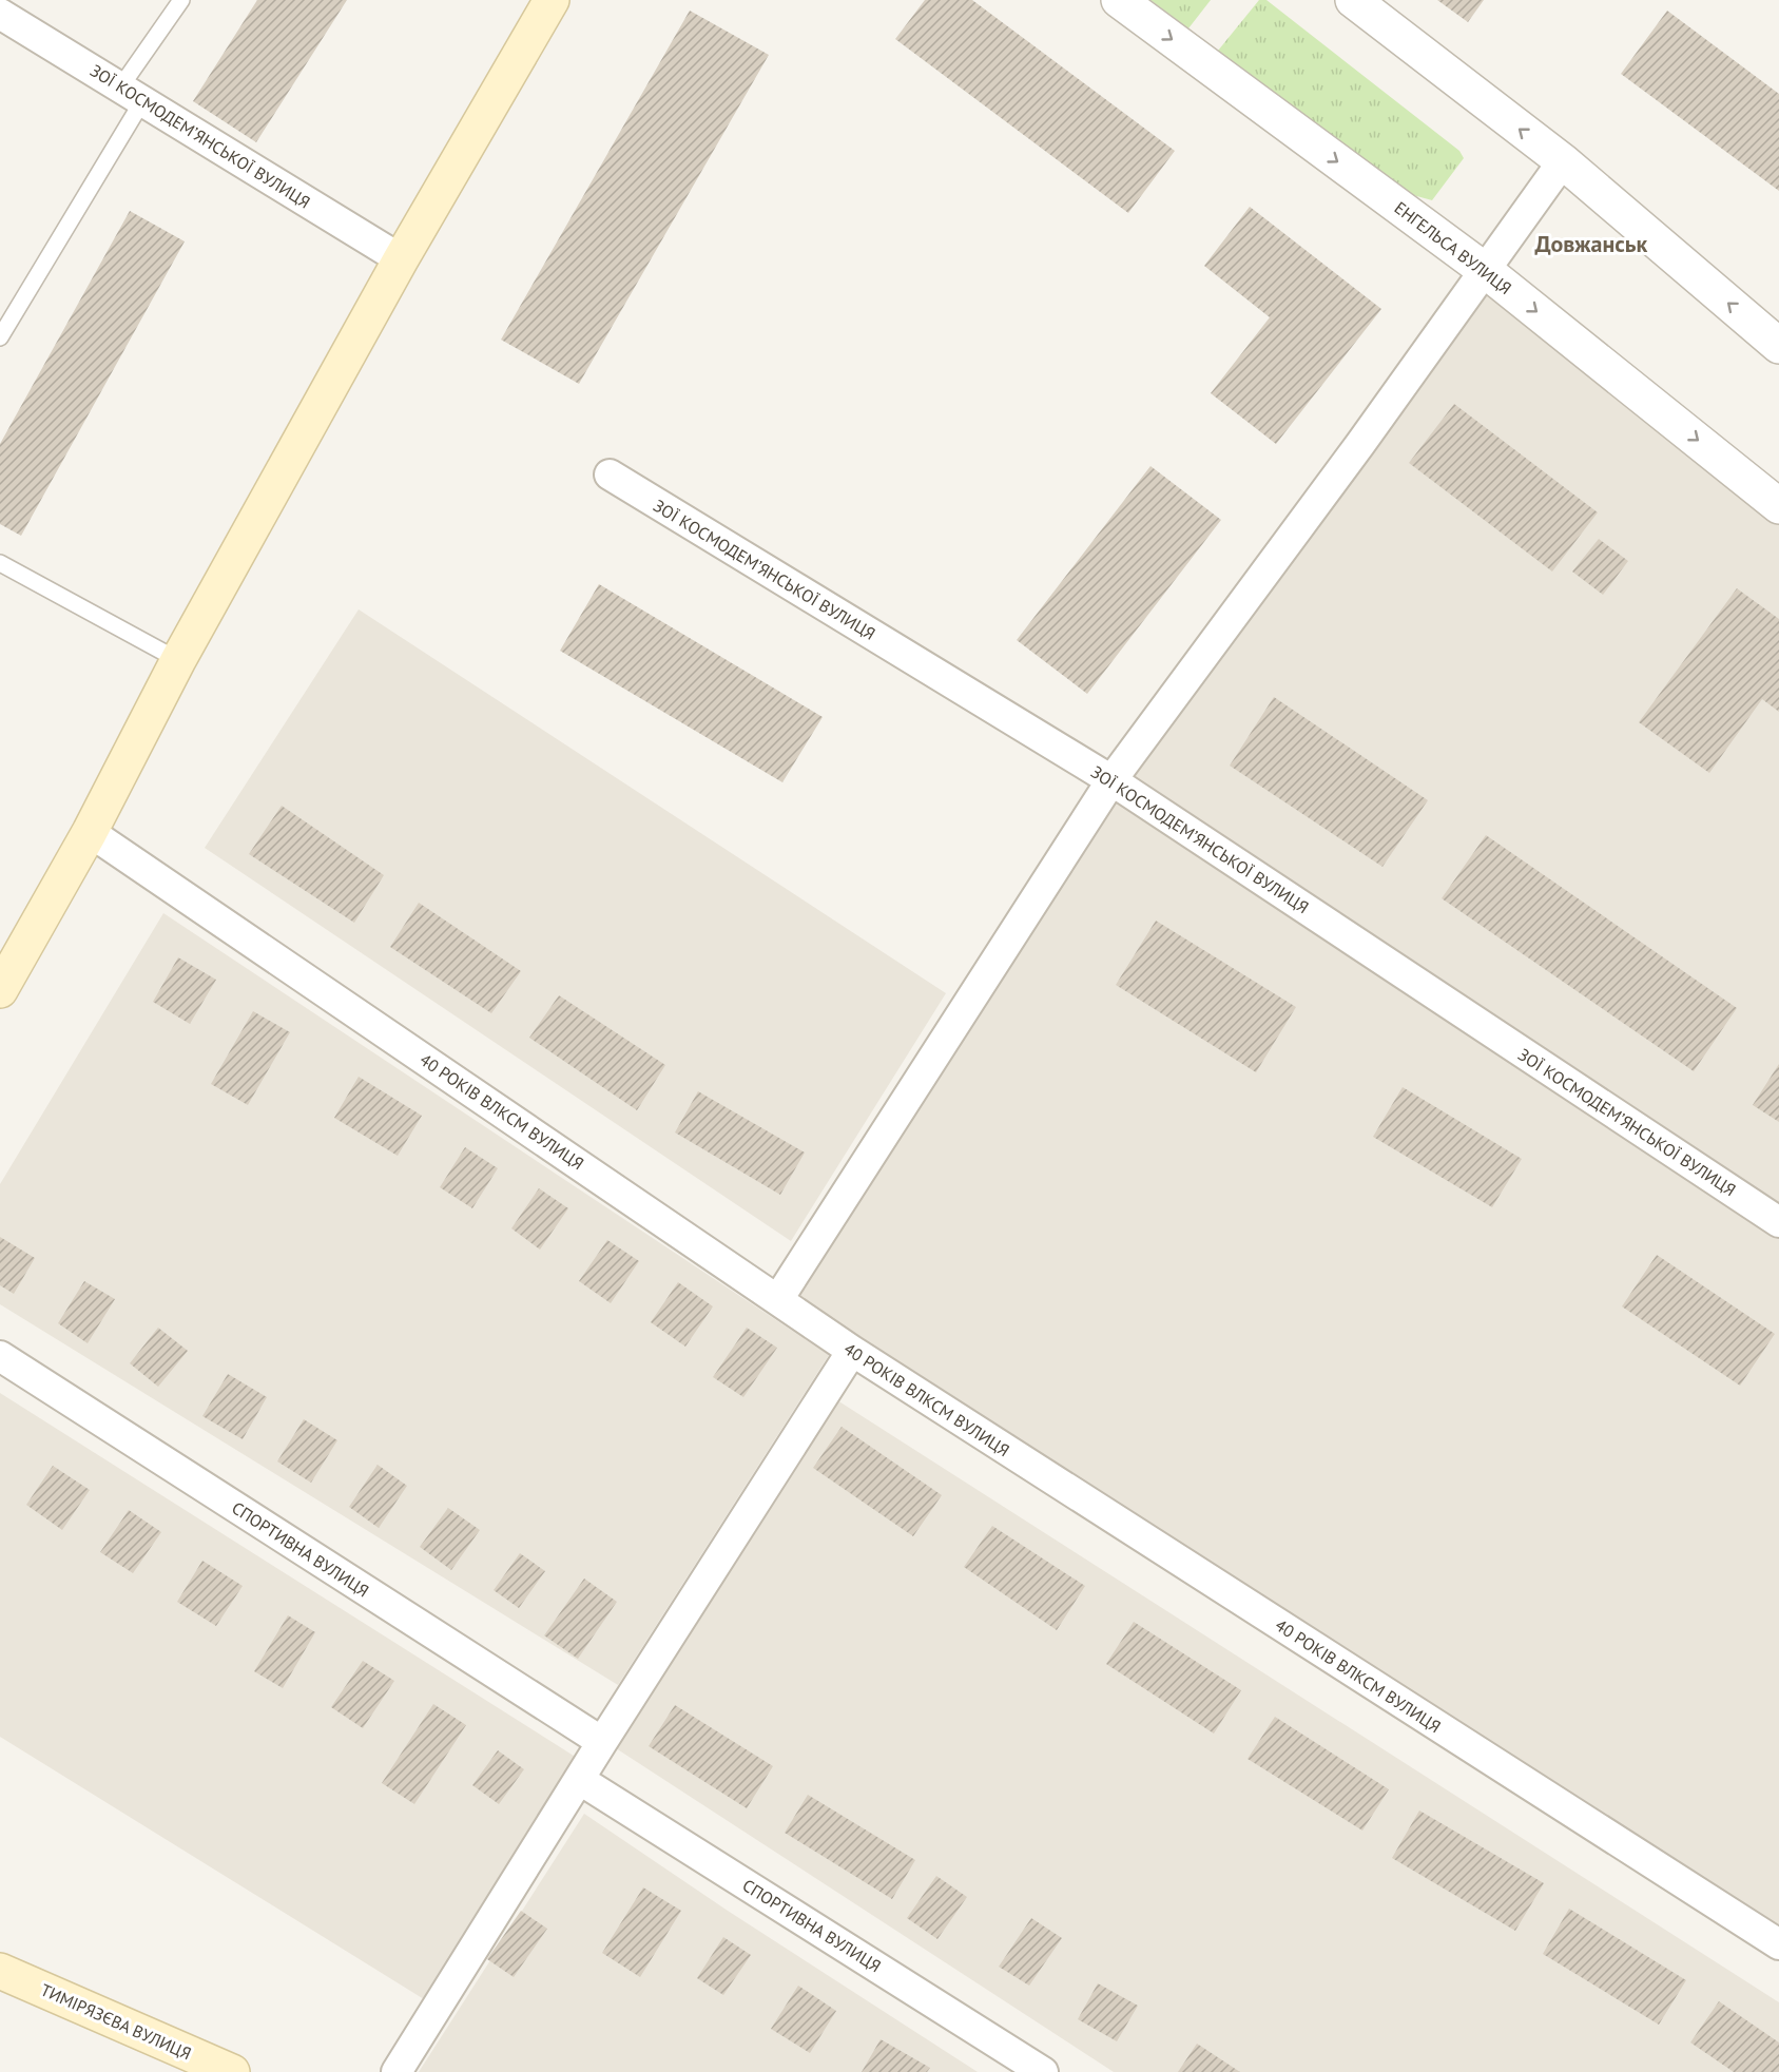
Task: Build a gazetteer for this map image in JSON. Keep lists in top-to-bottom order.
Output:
{
  "streets": {
    "main road": ["ТИМІРЯЗЄВА ВУЛИЦЯ"],
    "street": [
      "ЗОЇ КОСМОДЕМ’ЯНСЬКОЇ ВУЛИЦЯ",
      "ЕНГЕЛЬСА ВУЛИЦЯ",
      "40 РОКІВ ВЛКСМ ВУЛИЦЯ",
      "СПОРТИВНА ВУЛИЦЯ"
    ]
  },
  "districts": ["Довжанськ"]
}
